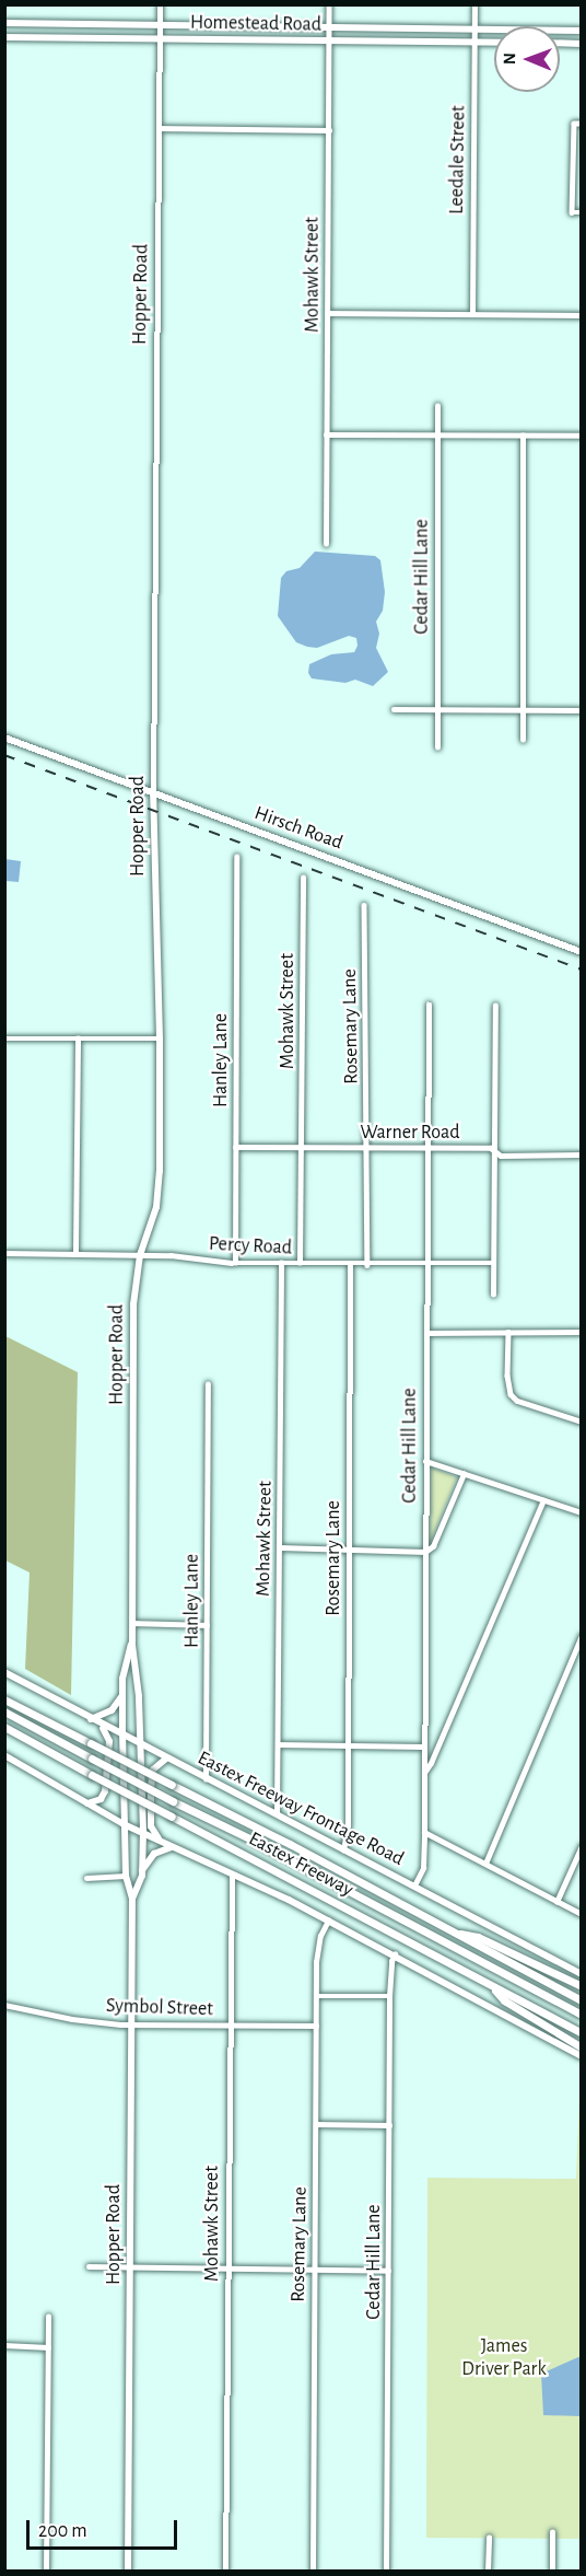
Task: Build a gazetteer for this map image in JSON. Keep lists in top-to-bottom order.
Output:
{
  "streets": {
    "highway": ["Eastex Freeway"],
    "main road": [
      "Homestead Road",
      "Hopper Road",
      "Hirsch Road",
      "Eastex Freeway Frontage Road"
    ],
    "street": [
      "Leedale Street",
      "Mohawk Street",
      "Cedar Hill Lane",
      "Rosemary Lane",
      "Hanley Lane",
      "Warner Road",
      "Percy Road",
      "Symbol Street"
    ]
  },
  "crossings": [
    ["Homestead Road", "Leedale Street"],
    ["Homestead Road", "Mohawk Street"],
    ["Homestead Road", "Hopper Road"],
    ["Mohawk Street", "Warner Road"],
    ["Mohawk Street", "Percy Road"],
    ["Mohawk Street", "Eastex Freeway Frontage Road"],
    ["Mohawk Street", "Symbol Street"],
    ["Hopper Road", "Hirsch Road"],
    ["Hopper Road", "Percy Road"],
    ["Hopper Road", "Eastex Freeway Frontage Road"],
    ["Hopper Road", "Symbol Street"],
    ["Cedar Hill Lane", "Warner Road"],
    ["Cedar Hill Lane", "Percy Road"],
    ["Cedar Hill Lane", "Eastex Freeway Frontage Road"],
    ["Rosemary Lane", "Warner Road"],
    ["Rosemary Lane", "Percy Road"],
    ["Rosemary Lane", "Eastex Freeway Frontage Road"],
    ["Rosemary Lane", "Symbol Street"],
    ["Hanley Lane", "Warner Road"],
    ["Hanley Lane", "Percy Road"],
    ["Hanley Lane", "Eastex Freeway Frontage Road"]
  ],
  "parks": ["James Driver Park"],
  "scale_bar": "200 m",
  "north": "left"
}
